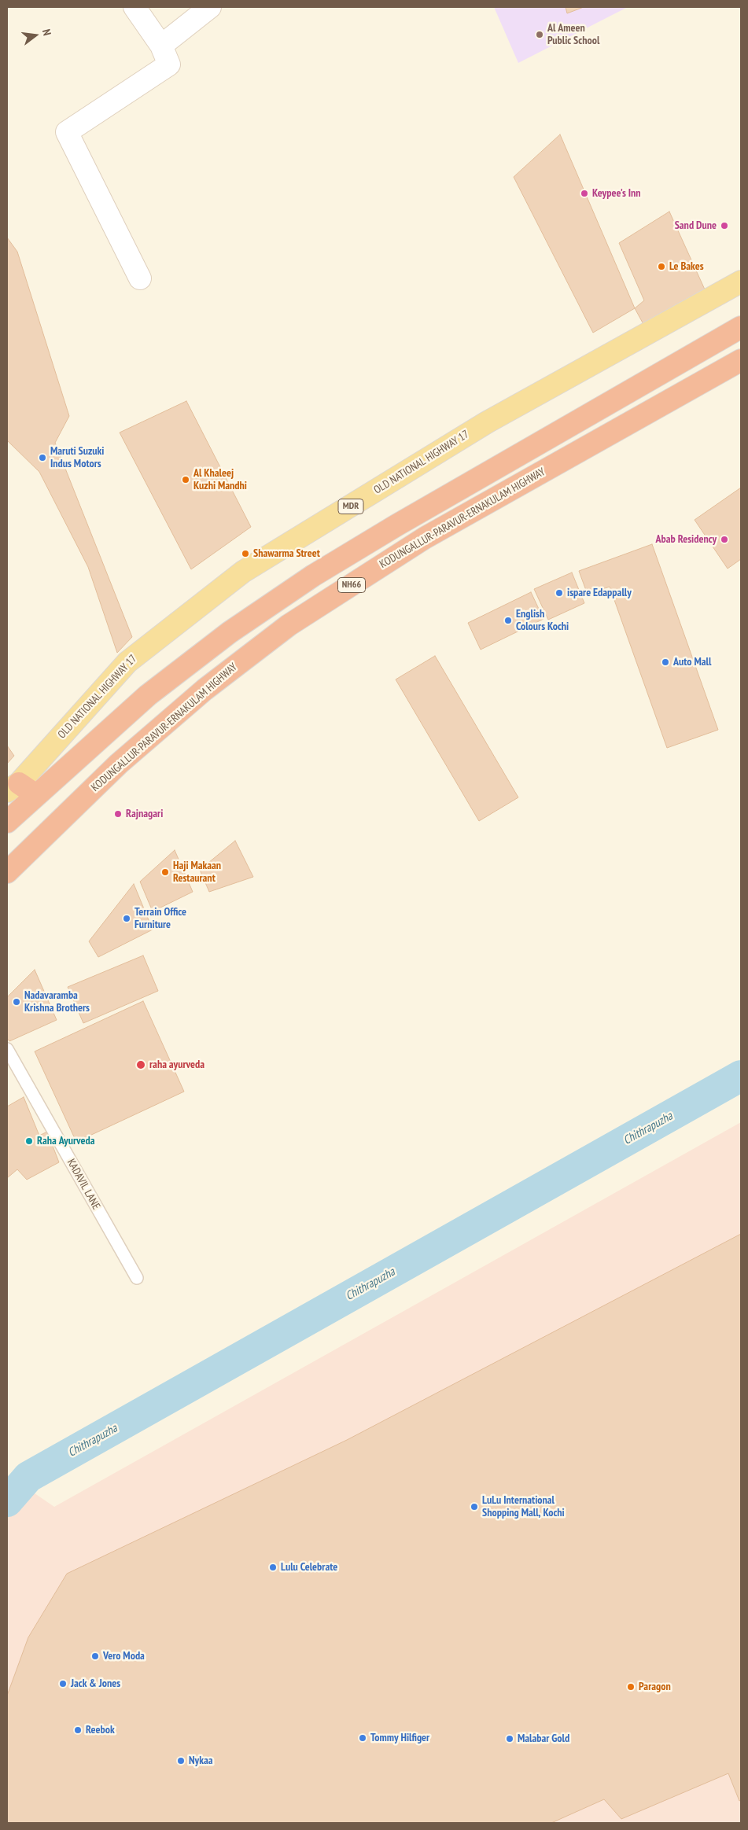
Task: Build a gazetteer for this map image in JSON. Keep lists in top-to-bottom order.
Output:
{
  "streets": {
    "highway": ["KODUNGALLUR-PARAVUR-ERNAKULAM HIGHWAY", "NH66"],
    "main road": ["OLD NATIONAL HIGHWAY 17", "MDR"],
    "lane": ["KADAVIL LANE"]
  },
  "crossings": [
    ["OLD NATIONAL HIGHWAY 17", "NH66"]
  ],
  "water": ["Chithrapuzha"],
  "places": [
    "Al Ameen Public School",
    "Keypee's Inn",
    "Sand Dune",
    "Le Bakes",
    "Maruti Suzuki Indus Motors",
    "Al Khaleej Kuzhi Mandhi",
    "Abab Residency",
    "Shawarma Street",
    "ispare Edappally",
    "English Colours Kochi",
    "Auto Mall",
    "Rajnagari",
    "Haji Makaan Restaurant",
    "Terrain Office Furniture",
    "Nadavaramba Krishna Brothers",
    "raha ayurveda",
    "Raha Ayurveda",
    "LuLu International Shopping Mall, Kochi",
    "Lulu Celebrate",
    "Vero Moda",
    "Jack & Jones",
    "Paragon",
    "Reebok",
    "Tommy Hilfiger",
    "Malabar Gold",
    "Nykaa"
  ],
  "north": "right"
}
